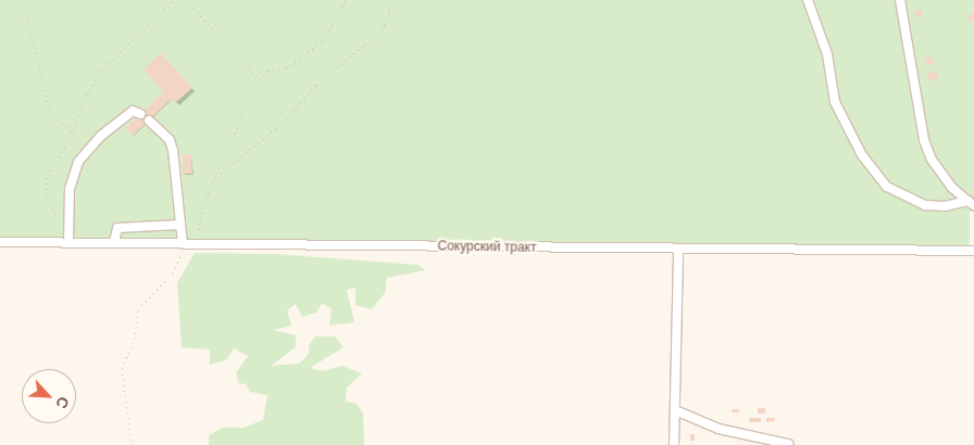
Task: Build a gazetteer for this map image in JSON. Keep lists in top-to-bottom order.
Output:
{
  "streets": {
    "street": ["Сокурский тракт"]
  },
  "north": "bottom right"
}
